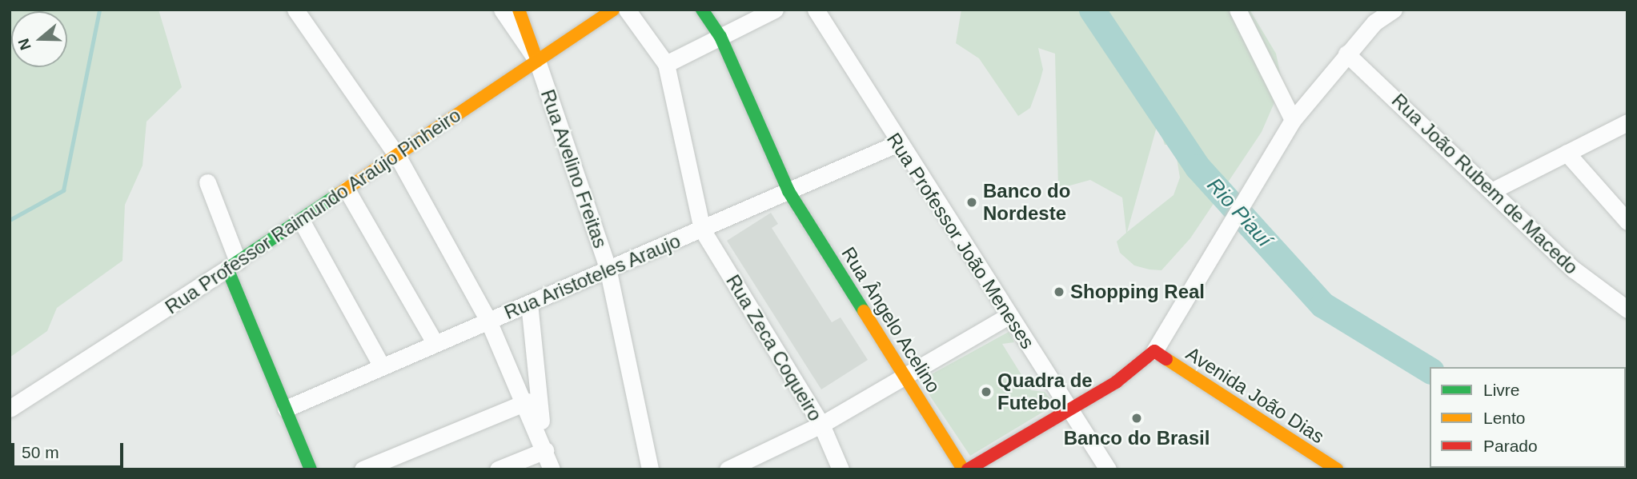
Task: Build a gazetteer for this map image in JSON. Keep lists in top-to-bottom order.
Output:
{
  "streets": {
    "street": [
      "Rua Avelino Freitas",
      "Rua João Rubem de Macedo",
      "Rua Professor Raimundo Araújo Pinheiro",
      "Rua Professor João Meneses",
      "Rua Aristoteles Araujo",
      "Rua Ângelo Acelino",
      "Rua Zeca Coqueiro",
      "Avenida João Dias"
    ]
  },
  "crossings": [
    ["Rua Avelino Freitas", "Rua Professor Raimundo Araújo Pinheiro"],
    ["Rua Avelino Freitas", "Rua Aristoteles Araujo"],
    ["Rua Professor João Meneses", "Rua Aristoteles Araujo"],
    ["Rua Aristoteles Araujo", "Rua Ângelo Acelino"],
    ["Rua Aristoteles Araujo", "Rua Zeca Coqueiro"]
  ],
  "water": ["Rio Piauí"],
  "places": [
    "Banco do Nordeste",
    "Shopping Real",
    "Quadra de Futebol",
    "Banco do Brasil"
  ],
  "legend": ["Livre", "Lento", "Parado"],
  "scale_bar": "50 m",
  "north": "left"
}
